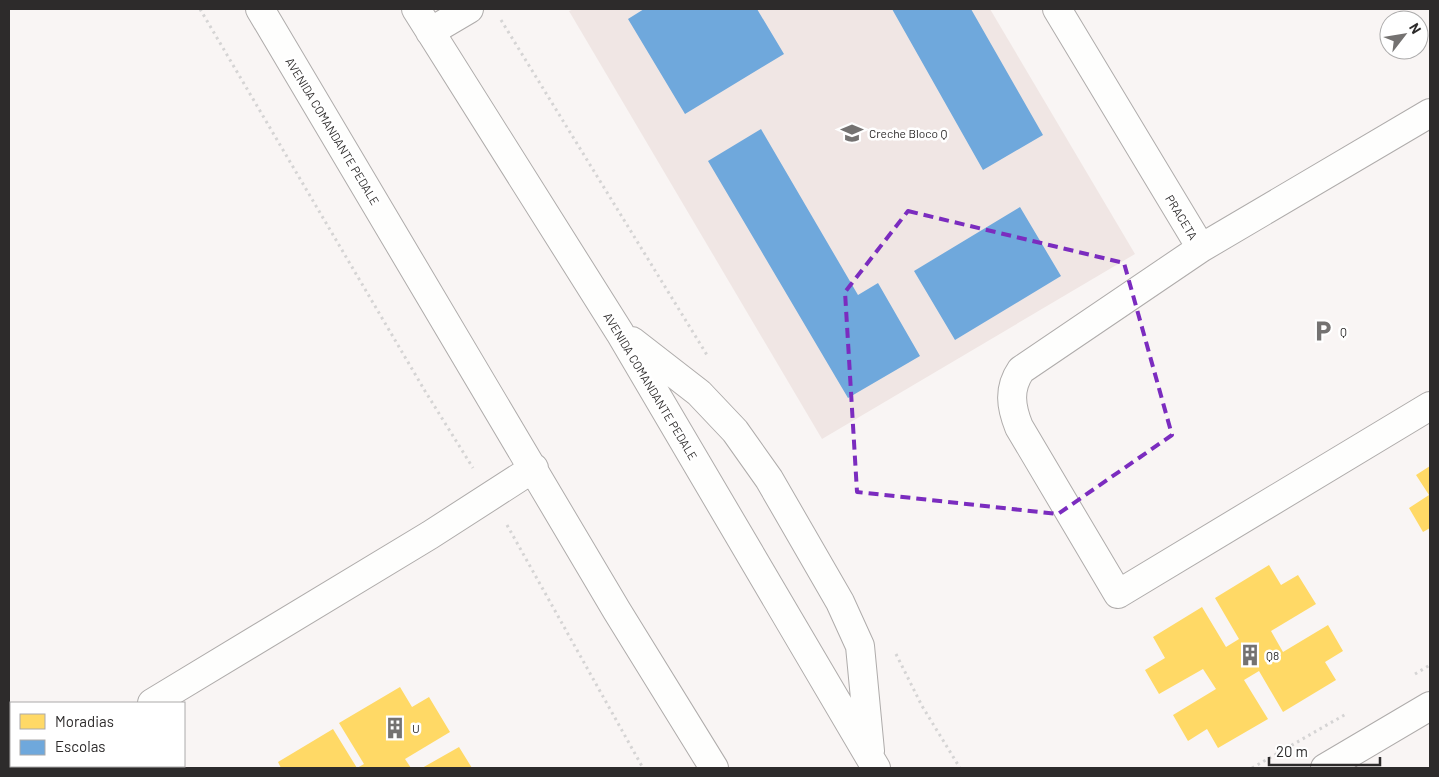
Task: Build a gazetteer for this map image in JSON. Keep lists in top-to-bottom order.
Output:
{
  "streets": {
    "street": ["AVENIDA COMANDANTE PEDALE", "PRACETA"]
  },
  "places": {
    "school or university": ["Creche Bloco Q"],
    "parking": ["Q"],
    "building": ["Q8", "U"]
  },
  "legend": ["Moradias", "Escolas"],
  "scale_bar": "20 m",
  "north": "top right"
}
